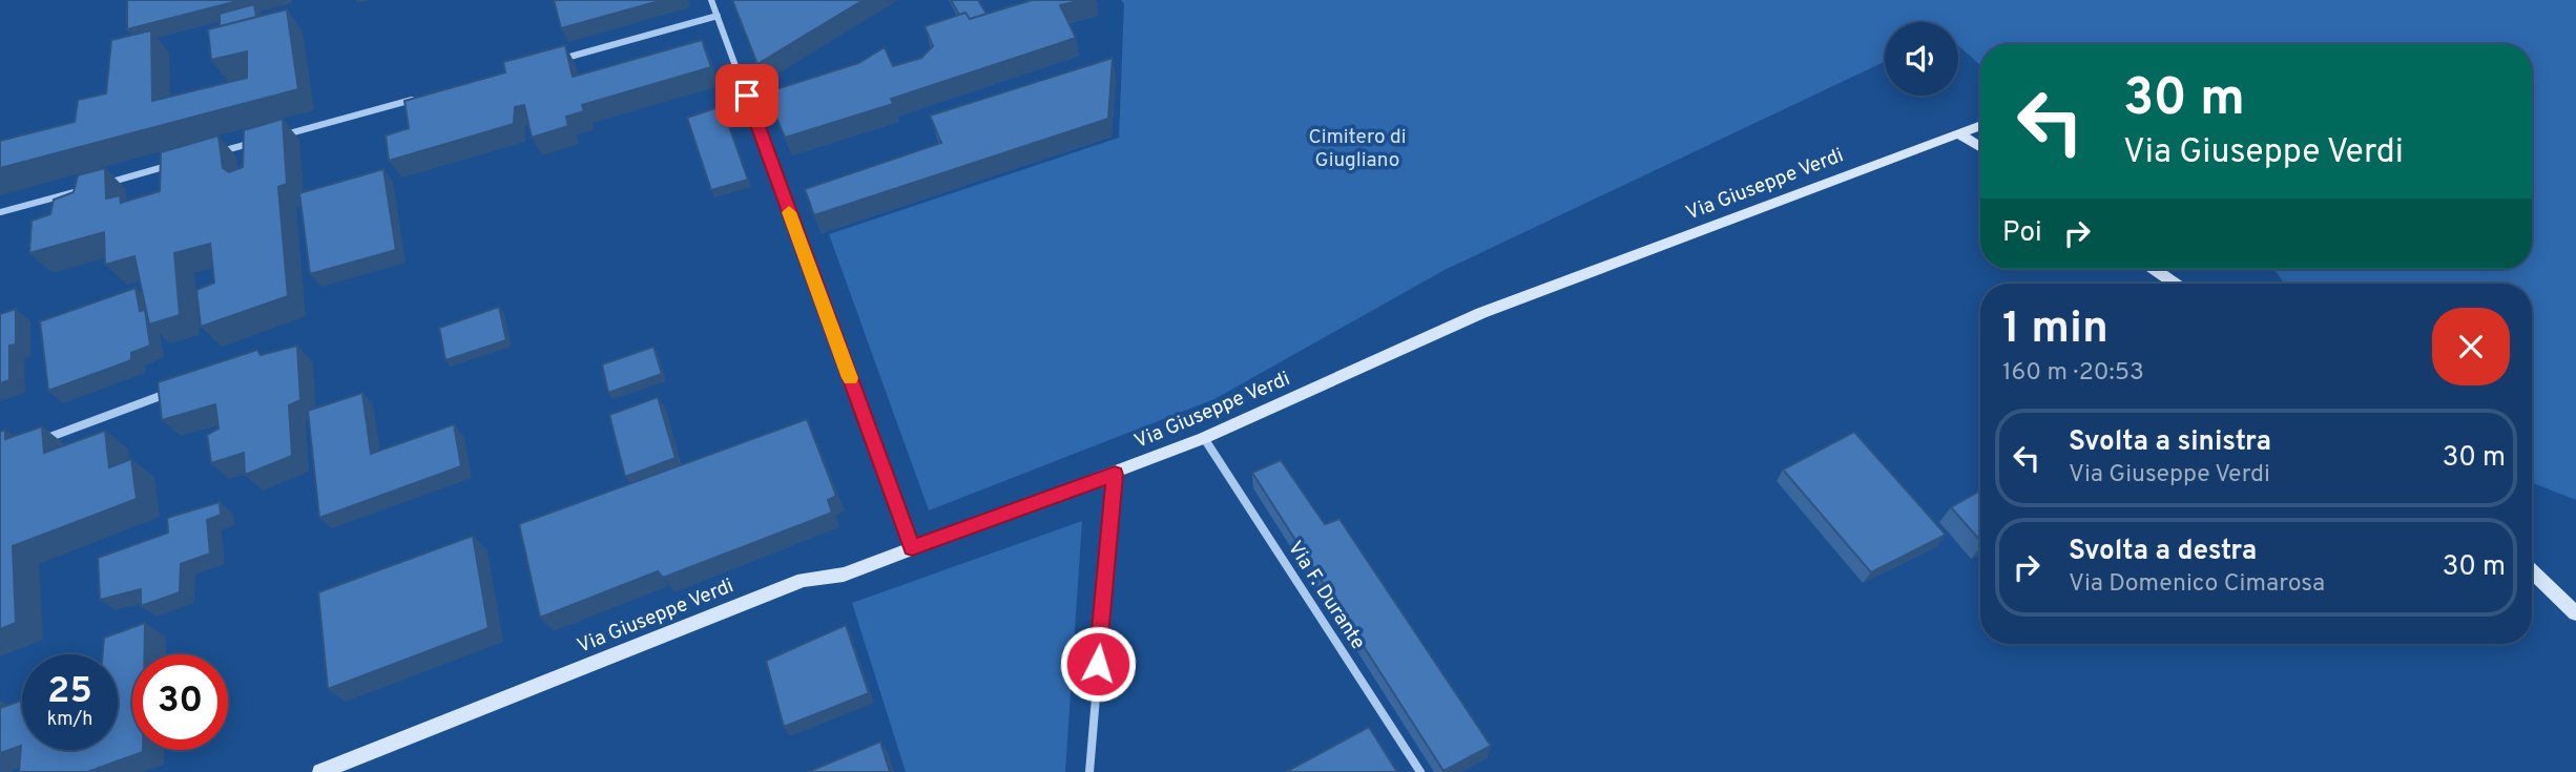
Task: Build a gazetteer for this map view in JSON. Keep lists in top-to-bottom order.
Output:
{
  "streets": {
    "street": ["Via Giuseppe Verdi", "Via F. Durante"]
  },
  "crossings": [
    ["Via Giuseppe Verdi", "Via F. Durante"]
  ],
  "parks": ["Cimitero di Giugliano"],
  "page": {
    "turn": ["30 m", "Via Giuseppe Verdi"],
    "then": "Poi",
    "heading": ["1 min", "160 m · 20:53"],
    "list": [
      {
        "name": "Svolta a sinistra",
        "note": "Via Giuseppe Verdi",
        "value": "30 m"
      },
      {
        "name": "Svolta a destra",
        "note": "Via Domenico Cimarosa",
        "value": "30 m"
      }
    ],
    "speed": "25 km/h",
    "limit": "30"
  }
}
